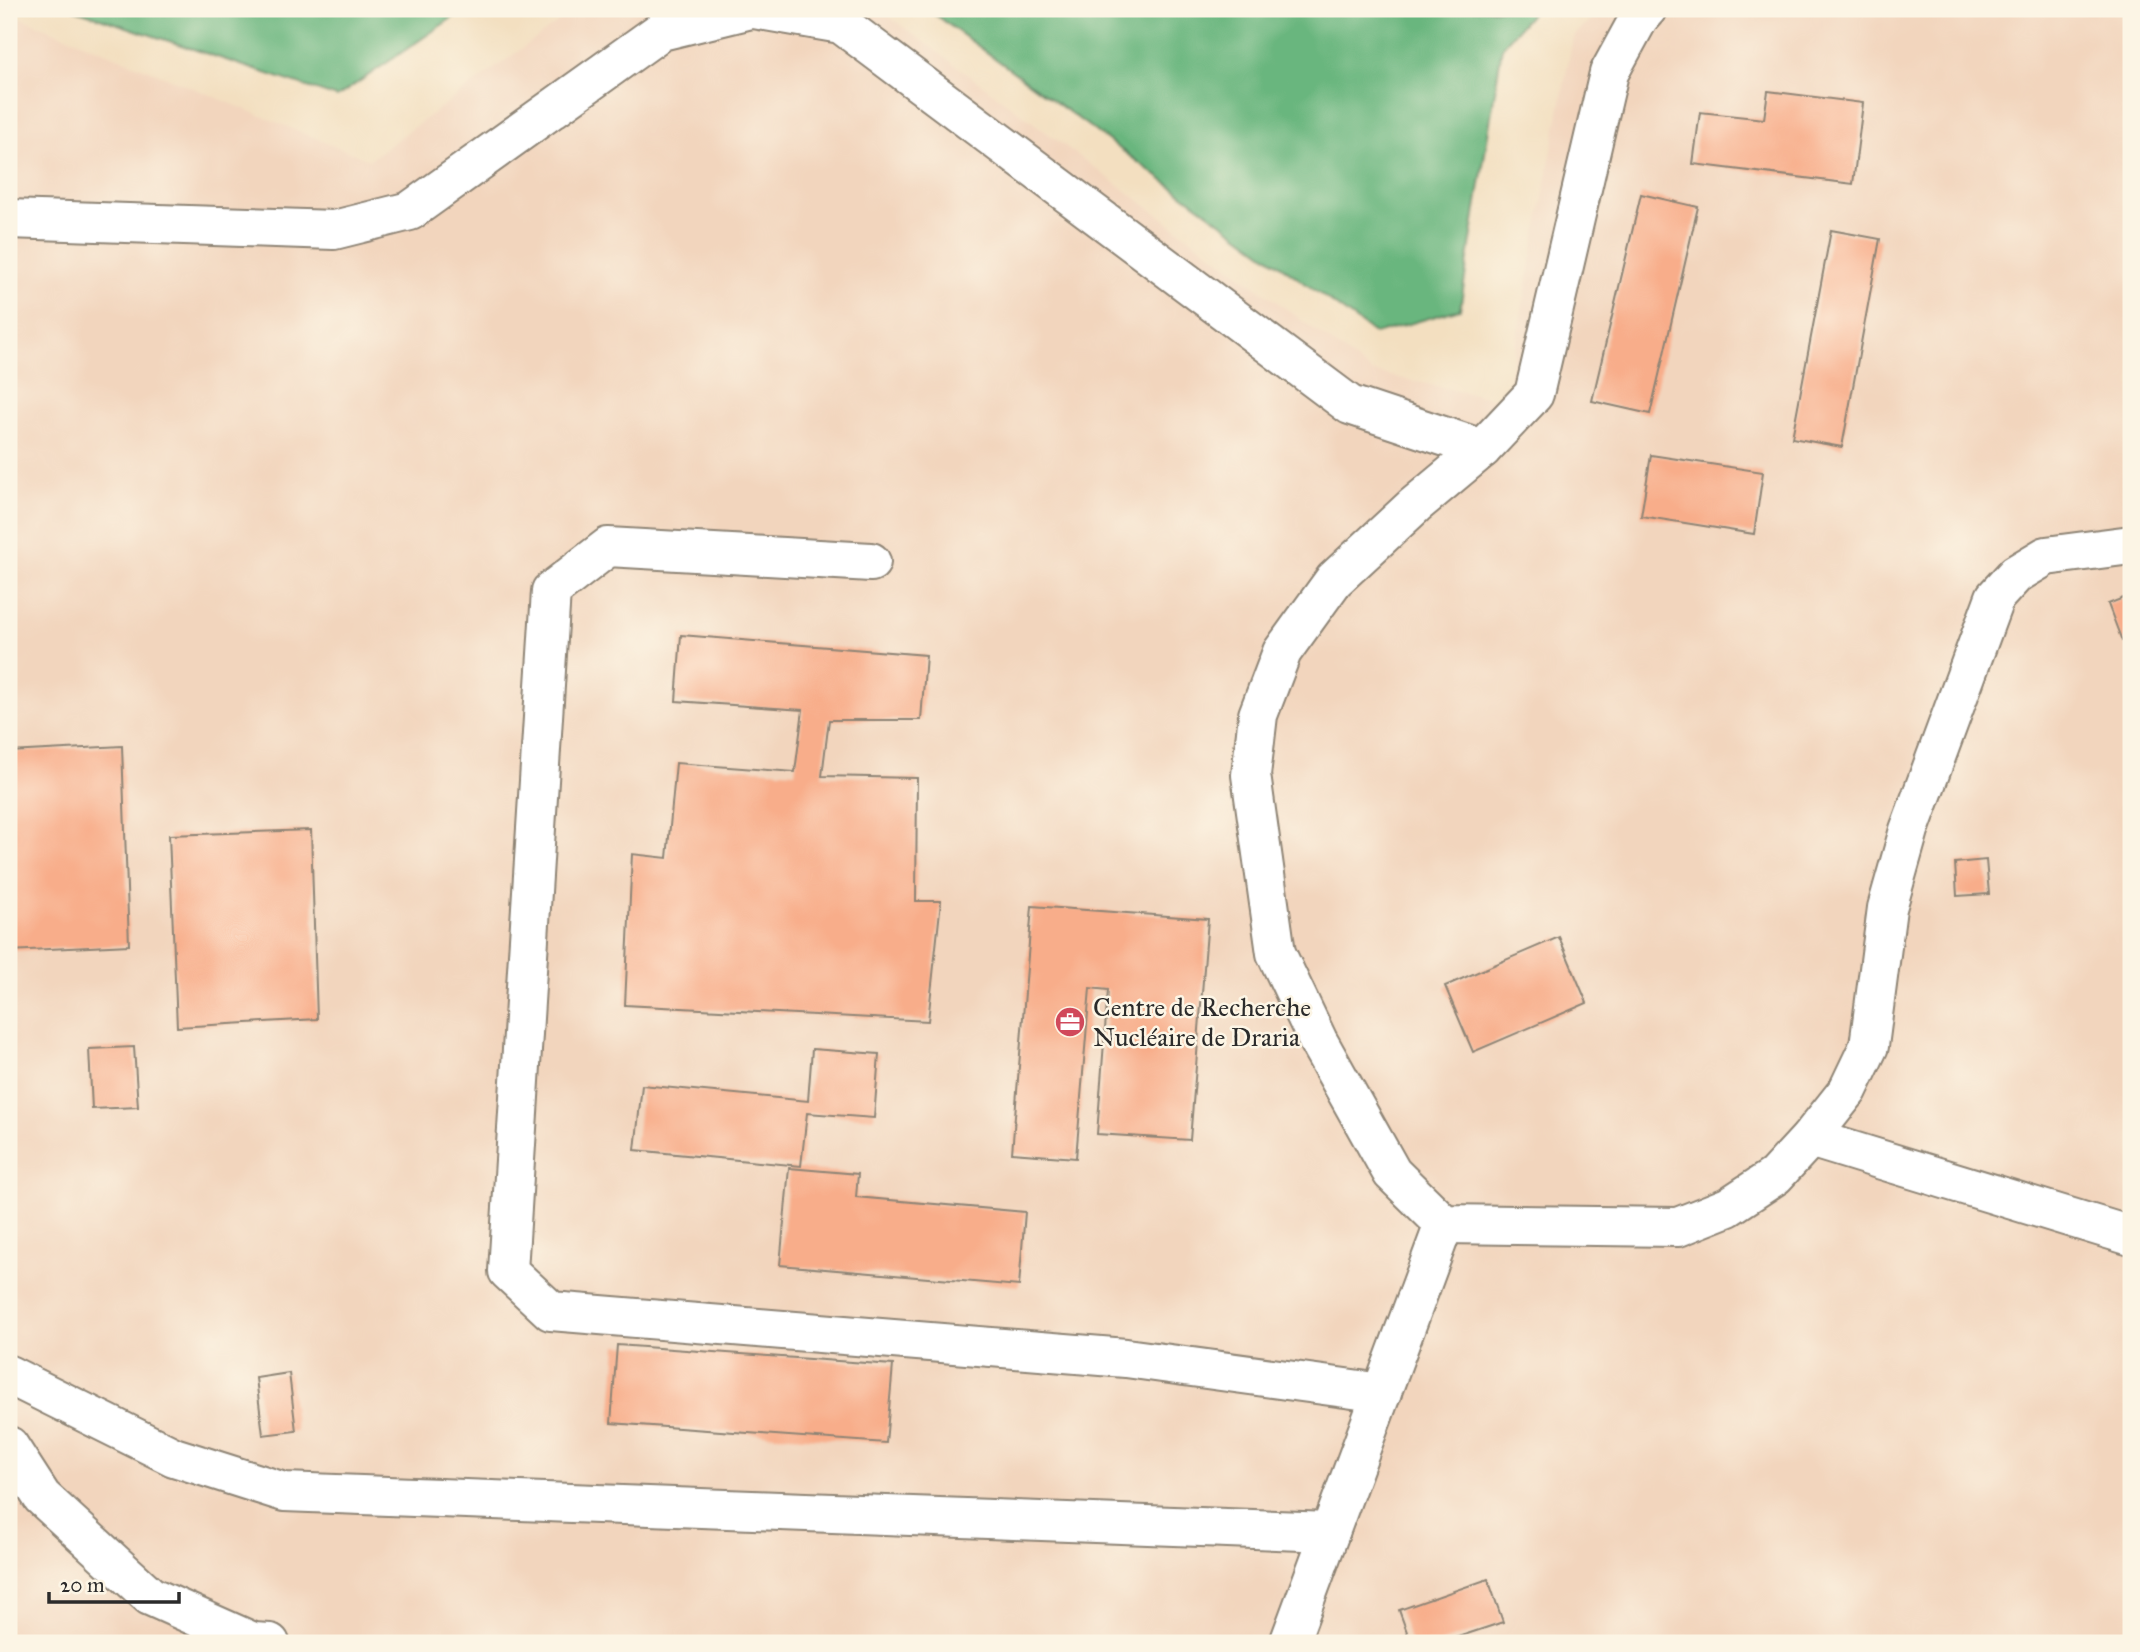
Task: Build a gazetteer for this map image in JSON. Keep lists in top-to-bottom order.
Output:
{
  "places": {
    "office": ["Centre de Recherche Nucléaire de Draria"]
  },
  "scale_bar": "20 m"
}
